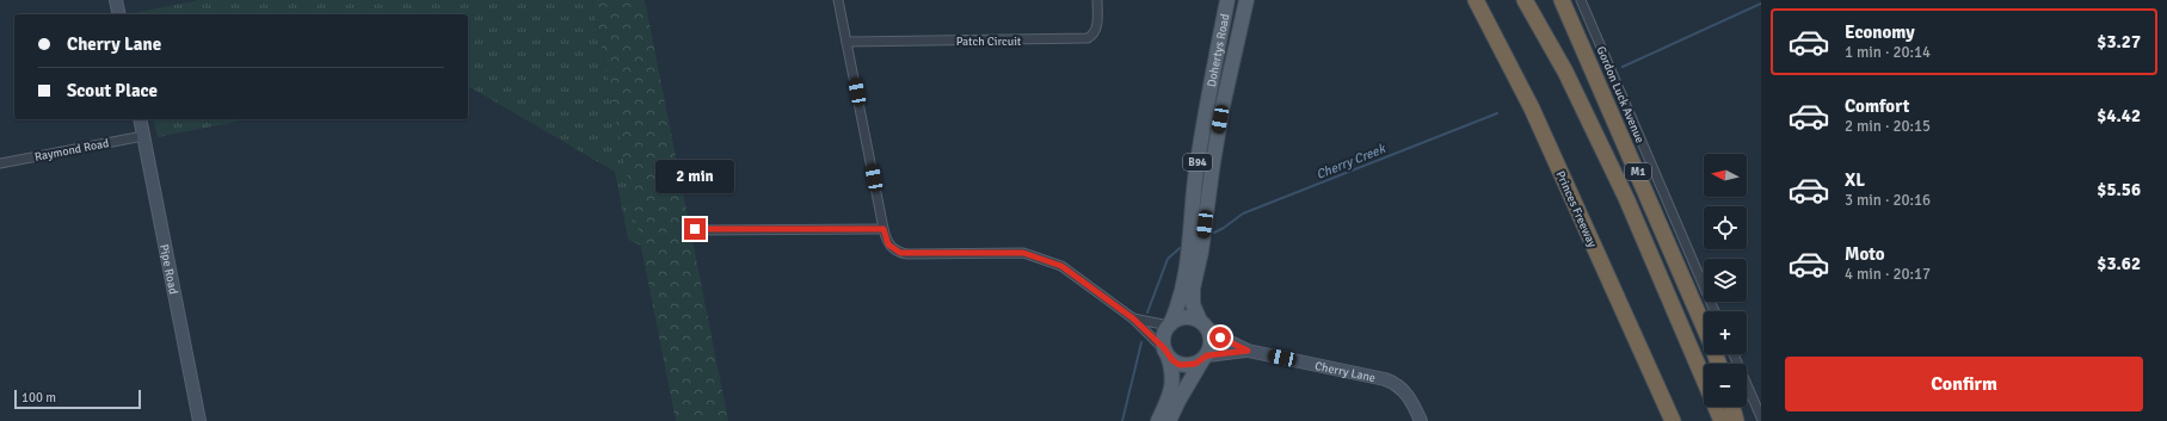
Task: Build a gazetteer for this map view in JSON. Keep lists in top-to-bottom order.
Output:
{
  "streets": {
    "highway": ["M1", "Princes Freeway"],
    "main road": ["Dohertys Road", "B94"],
    "street": [
      "Patch Circuit",
      "Gordon Luck Avenue",
      "Raymond Road",
      "Pipe Road",
      "Cherry Lane"
    ]
  },
  "crossings": [
    ["Dohertys Road", "B94"],
    ["Dohertys Road", "Cherry Lane"],
    ["Raymond Road", "Pipe Road"],
    ["B94", "Cherry Lane"]
  ],
  "water": ["Cherry Creek"],
  "scale_bar": "100 m",
  "north": "left",
  "page": {
    "list": [
      {
        "name": "Economy",
        "note": "1 min · 20:14",
        "value": "$3.27"
      },
      {
        "name": "Comfort",
        "note": "2 min · 20:15",
        "value": "$4.42"
      },
      {
        "name": "XL",
        "note": "3 min · 20:16",
        "value": "$5.56"
      },
      {
        "name": "Moto",
        "note": "4 min · 20:17",
        "value": "$3.62"
      }
    ],
    "banner": ["Cherry Lane", "Scout Place"],
    "map_buttons": ["+", "−"],
    "bubble": "2 min",
    "buttons": "Confirm",
    "scale": "100 m"
  }
}
